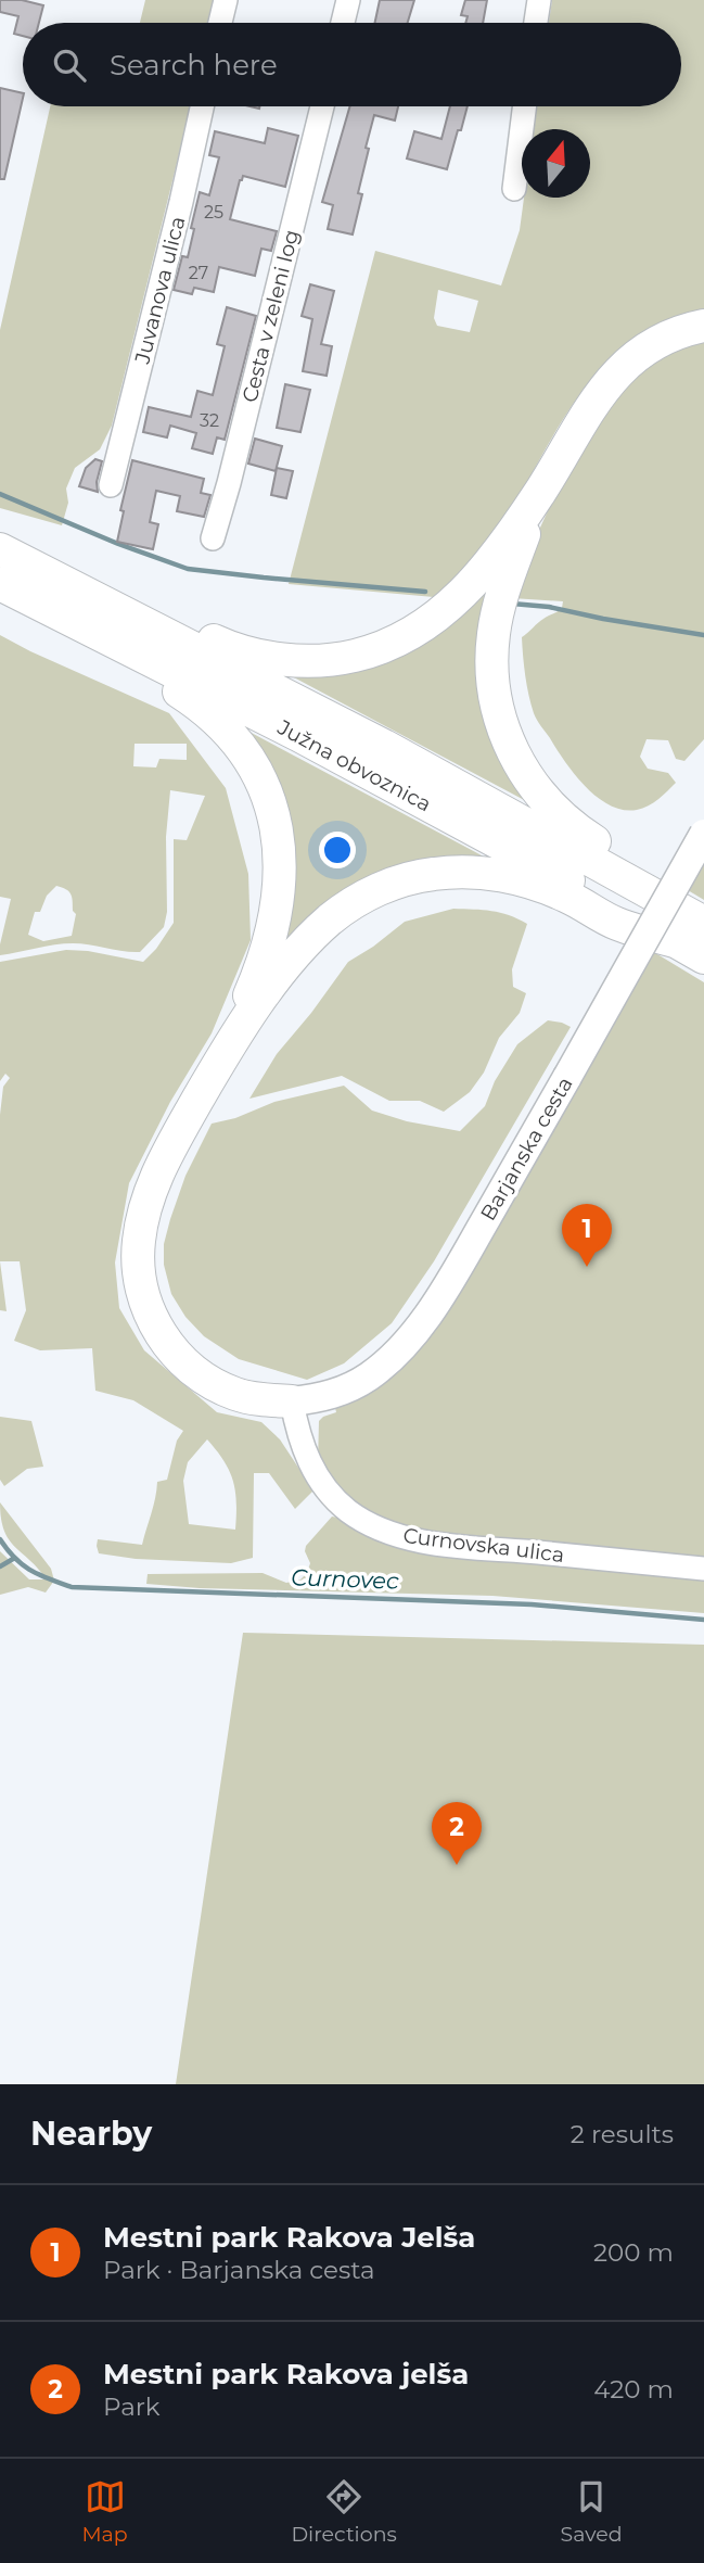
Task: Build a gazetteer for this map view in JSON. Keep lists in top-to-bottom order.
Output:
{
  "streets": {
    "highway": ["Južna obvoznica"],
    "main road": ["Barjanska cesta"],
    "street": ["Juvanova ulica", "Cesta v zeleni log", "Curnovska ulica"]
  },
  "crossings": [
    ["Barjanska cesta", "Curnovska ulica"]
  ],
  "water": ["Curnovec"],
  "house_numbers": ["25", "27", "32"],
  "north": "top",
  "page": {
    "search": "Search here",
    "pins": ["1", "2"],
    "heading": ["Nearby", "2 results"],
    "list": [
      {
        "mark": "1",
        "name": "Mestni park Rakova Jelša",
        "note": "Park · Barjanska cesta",
        "value": "200 m"
      },
      {
        "mark": "2",
        "name": "Mestni park Rakova jelša",
        "note": "Park",
        "value": "420 m"
      }
    ],
    "nav": ["Map", "Directions", "Saved"]
  }
}
